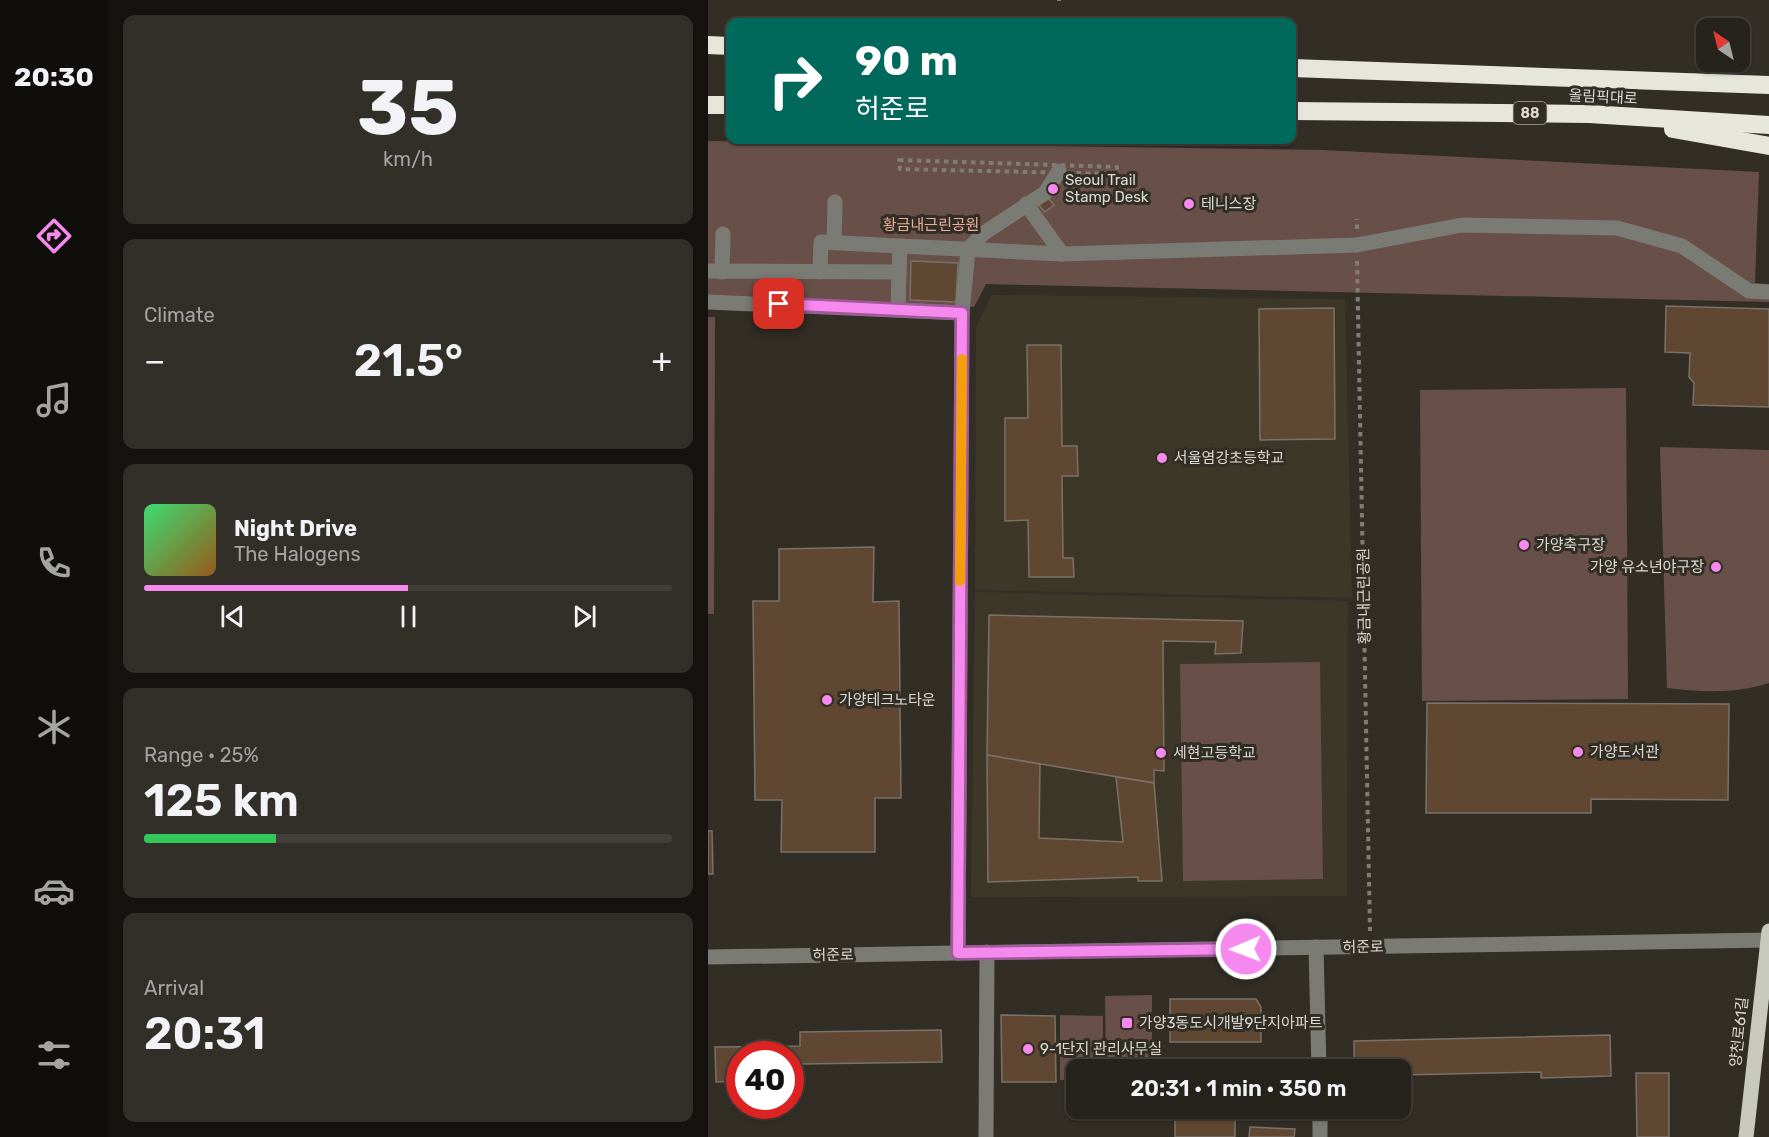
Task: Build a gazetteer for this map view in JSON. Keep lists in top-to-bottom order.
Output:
{
  "streets": {
    "highway": ["올림픽대로", "88"],
    "main road": ["양천로61길"],
    "street": ["허준로"],
    "path": ["황금내근린공원"]
  },
  "crossings": [
    ["황금내근린공원", "허준로"],
    ["허준로", "양천로61길"]
  ],
  "parks": ["황금내근린공원"],
  "places": {
    "other": [
      "Seoul Trail Stamp Desk",
      "테니스장",
      "서울염강초등학교",
      "가양축구장",
      "가양 유소년야구장",
      "가양테크노타운",
      "가양도서관",
      "세현고등학교",
      "9-1단지 관리사무실"
    ],
    "transit": ["가양3동도시개발9단지아파트"]
  },
  "north": "top left",
  "page": {
    "tabs": "20:30",
    "tile": [
      ["35", "km/h"],
      "Climate",
      ["Range · 25%", "125 km"],
      ["Arrival", "20:31"]
    ],
    "turn": ["90 m", "허준로"],
    "heat": ["−", "21.5°", "+"],
    "song": ["Night Drive", "The Halogens"],
    "limit": "40",
    "trip": "20:31 · 1 min · 350 m"
  }
}
